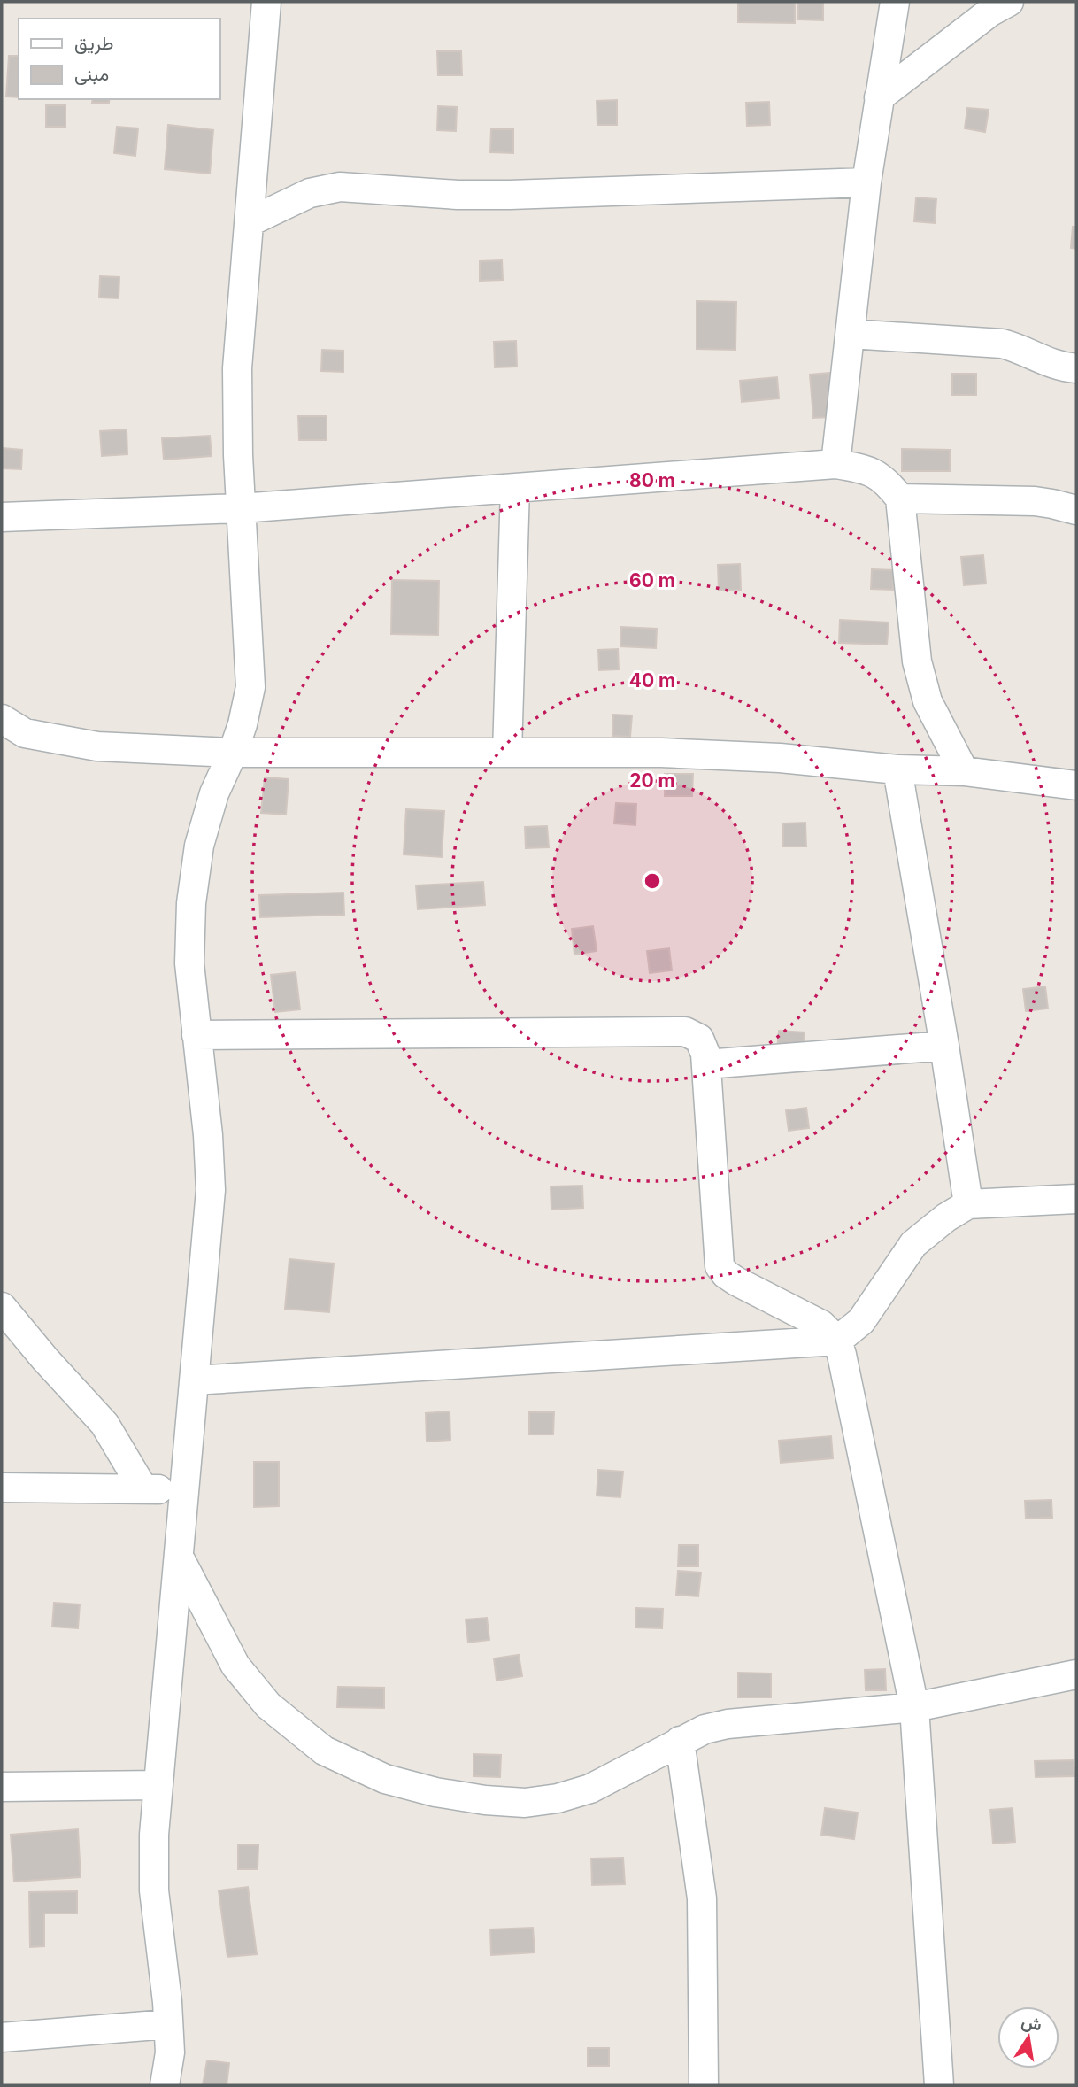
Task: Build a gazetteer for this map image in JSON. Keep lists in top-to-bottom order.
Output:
{
  "legend": ["طريق", "مبنى"],
  "north": "top",
  "rings": [
    "80 m",
    "60 m",
    "40 m",
    "20 m"
  ]
}
